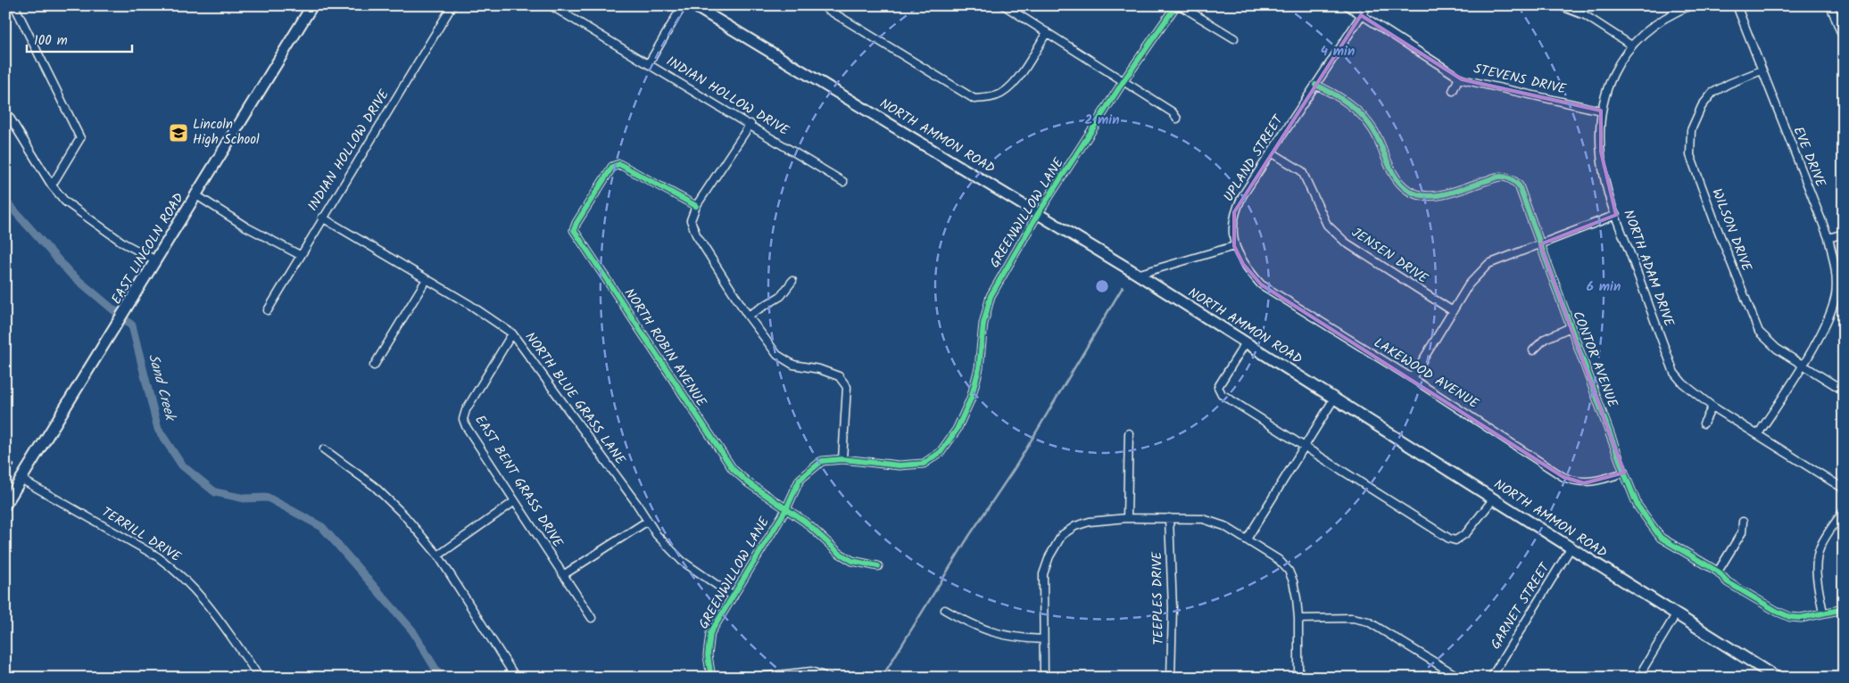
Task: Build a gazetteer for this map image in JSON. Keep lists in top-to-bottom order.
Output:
{
  "streets": {
    "main road": ["NORTH AMMON ROAD", "EAST LINCOLN ROAD"],
    "street": [
      "STEVENS DRIVE",
      "INDIAN HOLLOW DRIVE",
      "EVE DRIVE",
      "UPLAND STREET",
      "GREENWILLOW LANE",
      "WILSON DRIVE",
      "JENSEN DRIVE",
      "NORTH ADAM DRIVE",
      "NORTH ROBIN AVENUE",
      "CONTOR AVENUE",
      "LAKEWOOD AVENUE",
      "NORTH BLUE GRASS LANE",
      "EAST BENT GRASS DRIVE",
      "TERRILL DRIVE",
      "TEEPLES DRIVE",
      "GARNET STREET"
    ]
  },
  "crossings": [
    ["STEVENS DRIVE", "UPLAND STREET"],
    ["STEVENS DRIVE", "NORTH ADAM DRIVE"],
    ["INDIAN HOLLOW DRIVE", "NORTH BLUE GRASS LANE"],
    ["NORTH AMMON ROAD", "GREENWILLOW LANE"],
    ["NORTH AMMON ROAD", "GARNET STREET"],
    ["EVE DRIVE", "WILSON DRIVE"],
    ["EVE DRIVE", "NORTH ADAM DRIVE"],
    ["UPLAND STREET", "JENSEN DRIVE"],
    ["UPLAND STREET", "CONTOR AVENUE"],
    ["UPLAND STREET", "LAKEWOOD AVENUE"],
    ["GREENWILLOW LANE", "NORTH ROBIN AVENUE"],
    ["GREENWILLOW LANE", "NORTH BLUE GRASS LANE"],
    ["EAST LINCOLN ROAD", "TERRILL DRIVE"],
    ["CONTOR AVENUE", "LAKEWOOD AVENUE"],
    ["NORTH BLUE GRASS LANE", "EAST BENT GRASS DRIVE"]
  ],
  "water": ["Sand Creek"],
  "places": {
    "school or university": ["Lincoln High School"]
  },
  "scale_bar": "100 m",
  "rings": ["4 min", "2 min", "6 min"]
}
